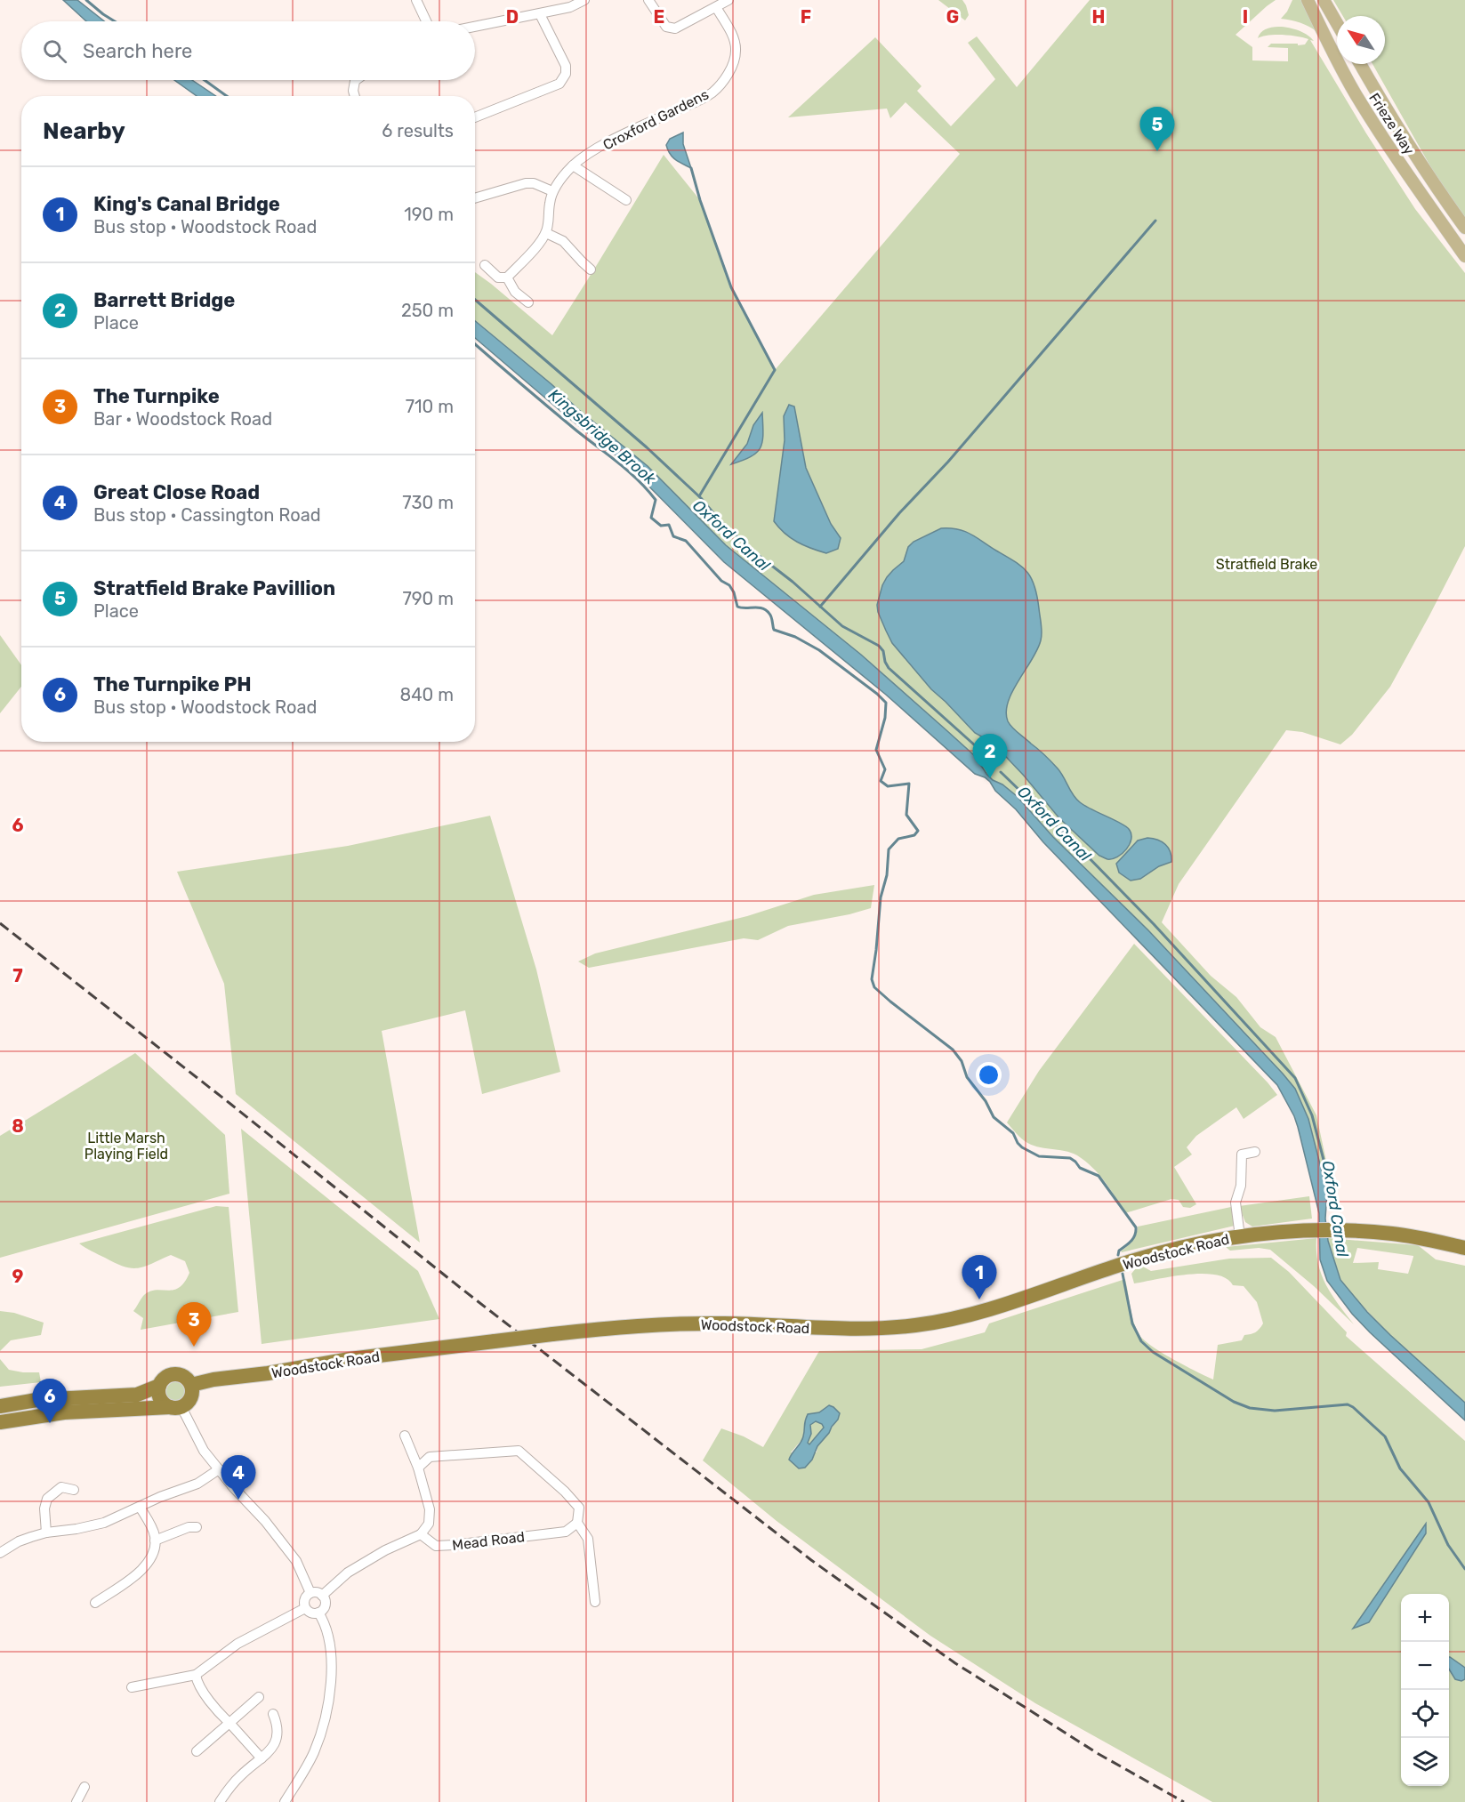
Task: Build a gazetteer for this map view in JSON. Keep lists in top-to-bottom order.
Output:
{
  "streets": {
    "highway": ["Woodstock Road"],
    "main road": ["Frieze Way"],
    "street": ["Croxford Gardens", "Mead Road"]
  },
  "water": ["Kingsbridge Brook", "Oxford Canal"],
  "parks": ["Stratfield Brake", "Little Marsh Playing Field"],
  "north": "top left",
  "page": {
    "search": "Search here",
    "heading": ["Nearby", "6 results"],
    "pins": [
      "5",
      "2",
      "1",
      "3",
      "6",
      "4"
    ],
    "list": [
      {
        "mark": "1",
        "name": "King's Canal Bridge",
        "note": "Bus stop · Woodstock Road",
        "value": "190 m"
      },
      {
        "mark": "2",
        "name": "Barrett Bridge",
        "note": "Place",
        "value": "250 m"
      },
      {
        "mark": "3",
        "name": "The Turnpike",
        "note": "Bar · Woodstock Road",
        "value": "710 m"
      },
      {
        "mark": "4",
        "name": "Great Close Road",
        "note": "Bus stop · Cassington Road",
        "value": "730 m"
      },
      {
        "mark": "5",
        "name": "Stratfield Brake Pavillion",
        "note": "Place",
        "value": "790 m"
      },
      {
        "mark": "6",
        "name": "The Turnpike PH",
        "note": "Bus stop · Woodstock Road",
        "value": "840 m"
      }
    ],
    "map_buttons": ["+", "−"]
  },
  "grid": {
    "columns": [
      "D",
      "E",
      "F",
      "G",
      "H",
      "I"
    ],
    "rows": [
      "6",
      "7",
      "8",
      "9"
    ]
  }
}
